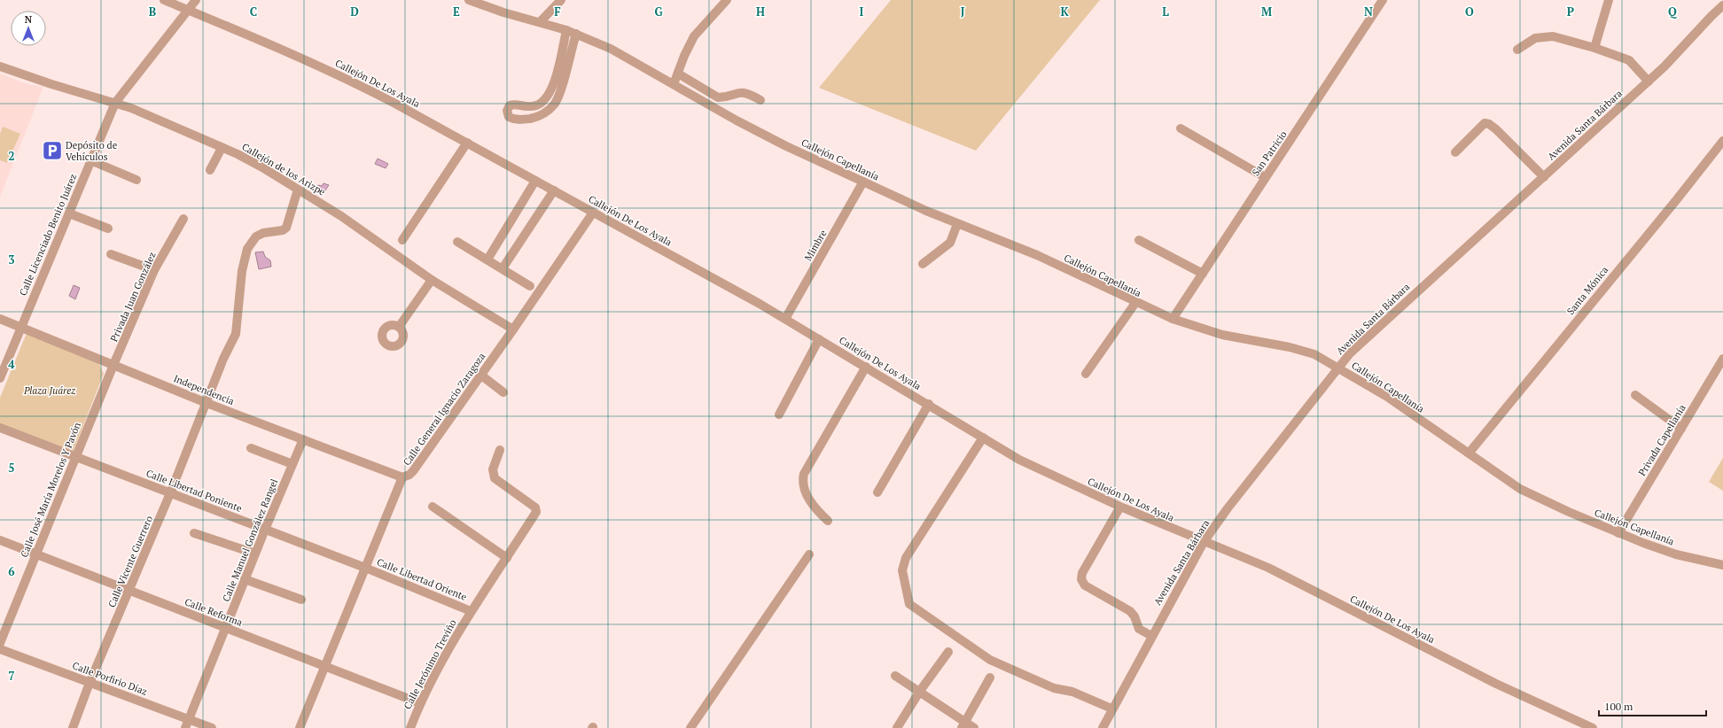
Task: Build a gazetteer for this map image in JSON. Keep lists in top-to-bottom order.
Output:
{
  "streets": {
    "street": [
      "Callejón De Los Ayala",
      "Avenida Santa Bárbara",
      "San Patricio",
      "Callejón Capellanía",
      "Callejón de los Arizpe",
      "Calle Licenciado Benito Juárez",
      "Mimbre",
      "Santa Mónica",
      "Privada Juan González",
      "Independencia",
      "Calle General Ignacio Zaragoza",
      "Privada Capellanía",
      "Calle José María Morelos Y Pavón",
      "Calle Libertad Poniente",
      "Calle Manuel González Rangel",
      "Calle Vicente Guerrero",
      "Calle Libertad Oriente",
      "Calle Reforma",
      "Calle Jerónimo Treviño",
      "Calle Porfirio Díaz"
    ]
  },
  "crossings": [
    ["Callejón De Los Ayala", "Avenida Santa Bárbara"],
    ["Callejón De Los Ayala", "Calle Licenciado Benito Juárez"],
    ["Callejón De Los Ayala", "Mimbre"],
    ["Callejón De Los Ayala", "Calle General Ignacio Zaragoza"],
    ["Avenida Santa Bárbara", "Callejón Capellanía"],
    ["San Patricio", "Callejón Capellanía"],
    ["Callejón Capellanía", "Mimbre"],
    ["Callejón Capellanía", "Santa Mónica"],
    ["Callejón Capellanía", "Privada Capellanía"],
    ["Callejón de los Arizpe", "Calle Licenciado Benito Juárez"],
    ["Callejón de los Arizpe", "Calle General Ignacio Zaragoza"],
    ["Callejón de los Arizpe", "Calle Vicente Guerrero"],
    ["Calle Licenciado Benito Juárez", "Independencia"],
    ["Privada Juan González", "Independencia"],
    ["Privada Juan González", "Calle José María Morelos Y Pavón"],
    ["Independencia", "Calle General Ignacio Zaragoza"],
    ["Independencia", "Calle José María Morelos Y Pavón"],
    ["Independencia", "Calle Manuel González Rangel"],
    ["Independencia", "Calle Vicente Guerrero"],
    ["Calle General Ignacio Zaragoza", "Calle Libertad Poniente"],
    ["Calle General Ignacio Zaragoza", "Calle Libertad Oriente"],
    ["Calle General Ignacio Zaragoza", "Calle Reforma"],
    ["Calle José María Morelos Y Pavón", "Calle Libertad Poniente"],
    ["Calle José María Morelos Y Pavón", "Calle Reforma"],
    ["Calle Libertad Poniente", "Calle Manuel González Rangel"],
    ["Calle Libertad Poniente", "Calle Vicente Guerrero"],
    ["Calle Libertad Poniente", "Calle Libertad Oriente"],
    ["Calle Manuel González Rangel", "Calle Reforma"],
    ["Calle Manuel González Rangel", "Calle Porfirio Díaz"],
    ["Calle Vicente Guerrero", "Calle Reforma"],
    ["Calle Vicente Guerrero", "Calle Porfirio Díaz"],
    ["Calle Libertad Oriente", "Calle Jerónimo Treviño"],
    ["Calle Reforma", "Calle Jerónimo Treviño"]
  ],
  "parks": ["Plaza Juárez"],
  "places": {
    "parking": ["Depósito de Vehículos"]
  },
  "scale_bar": "100 m",
  "north": "top",
  "grid": {
    "columns": [
      "B",
      "C",
      "D",
      "E",
      "F",
      "G",
      "H",
      "I",
      "J",
      "K",
      "L",
      "M",
      "N",
      "O",
      "P",
      "Q"
    ],
    "rows": [
      "2",
      "3",
      "4",
      "5",
      "6",
      "7"
    ]
  }
}
